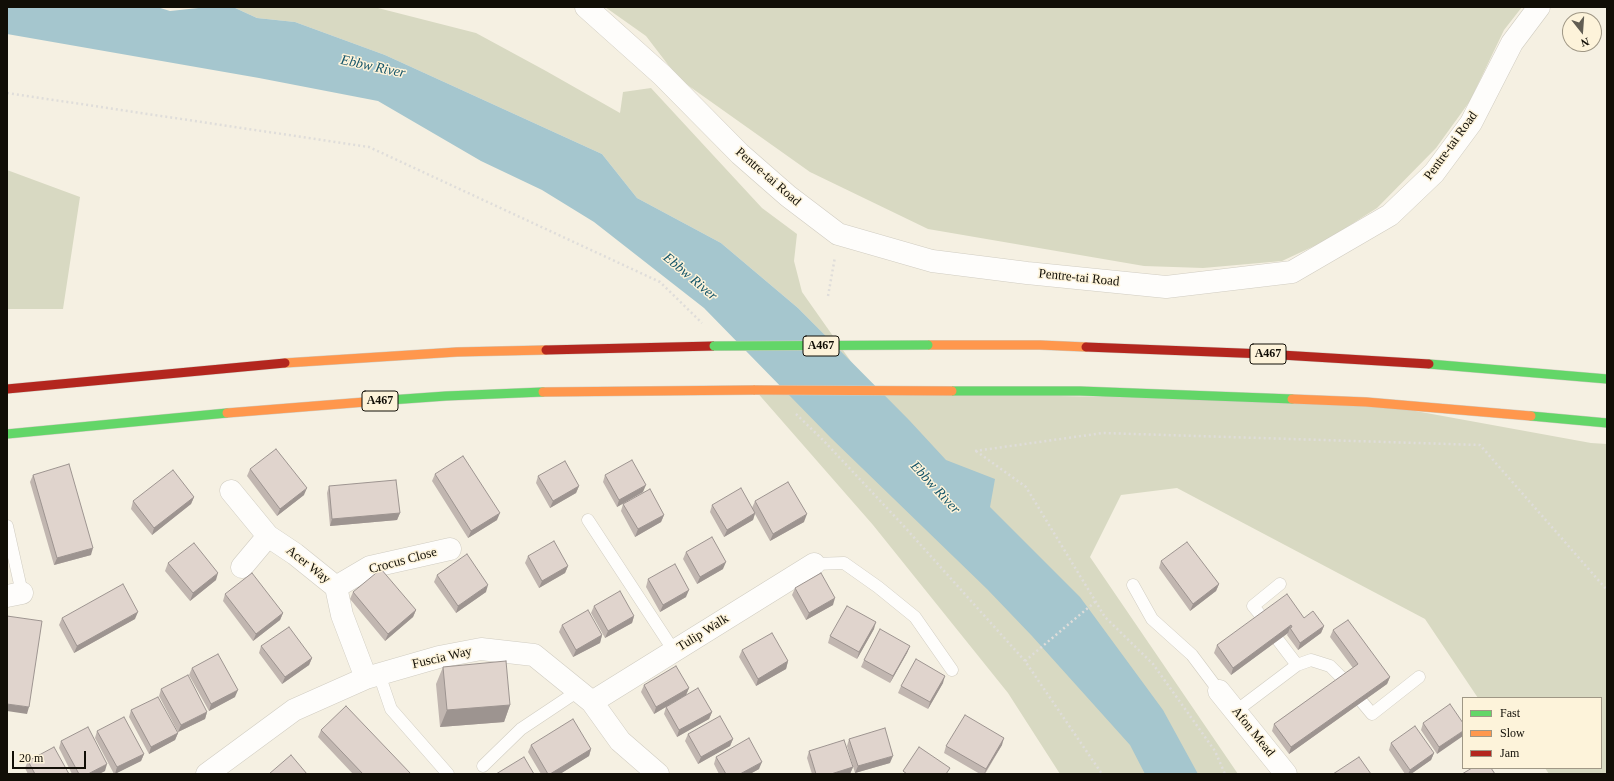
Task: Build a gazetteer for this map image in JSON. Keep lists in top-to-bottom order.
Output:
{
  "streets": {
    "main road": ["A467"],
    "street": [
      "Pentre-tai Road",
      "Crocus Close",
      "Acer Way",
      "Tulip Walk",
      "Fuscia Way",
      "Afon Mead"
    ]
  },
  "crossings": [
    ["Crocus Close", "Acer Way"],
    ["Acer Way", "Fuscia Way"],
    ["Tulip Walk", "Fuscia Way"]
  ],
  "water": ["Ebbw River"],
  "legend": ["Fast", "Slow", "Jam"],
  "scale_bar": "20 m",
  "north": "bottom"
}
